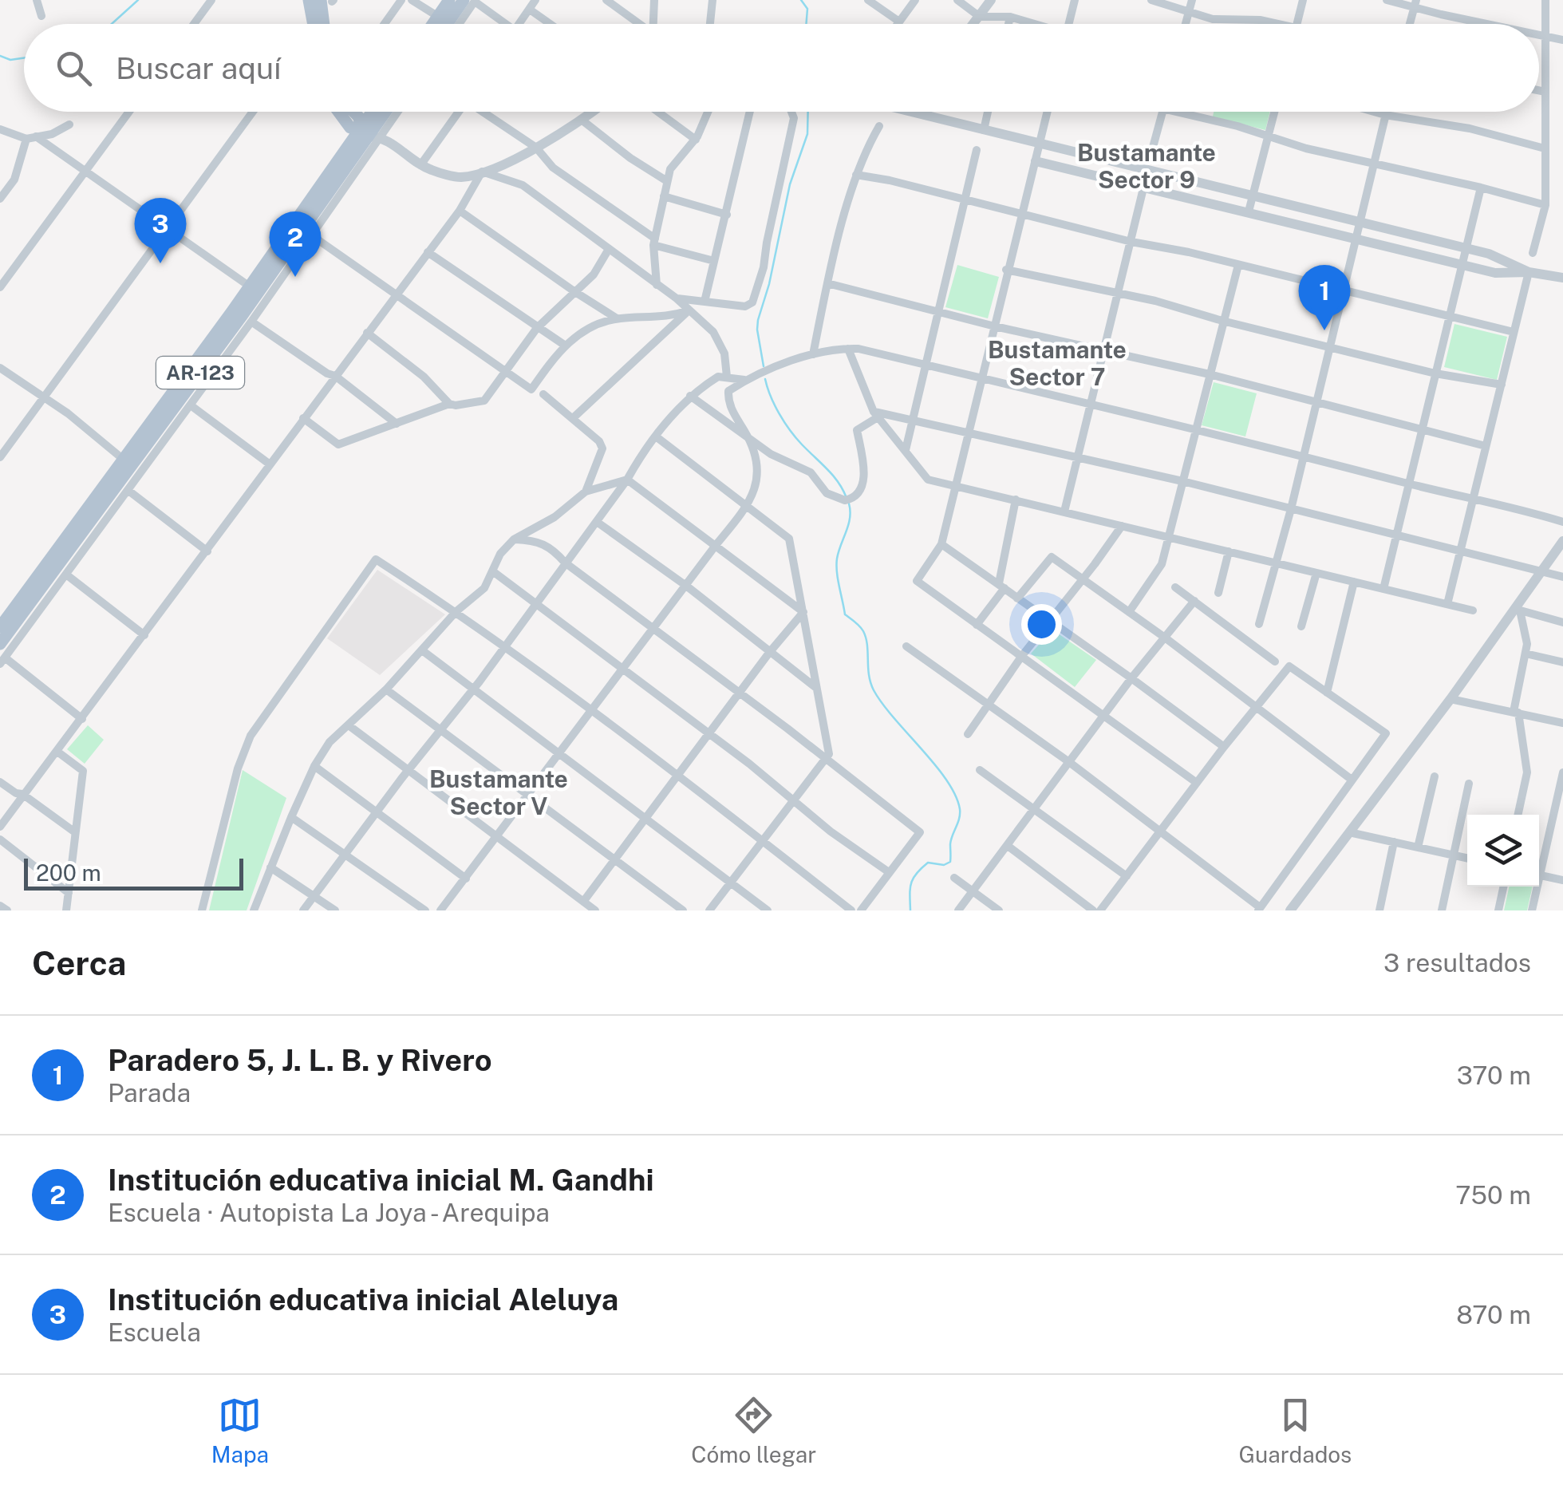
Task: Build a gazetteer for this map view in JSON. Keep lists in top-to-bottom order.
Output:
{
  "streets": {
    "main road": ["AR-123"]
  },
  "districts": ["Bustamante Sector 9", "Bustamante Sector 7", "Bustamante Sector V"],
  "scale_bar": "200 m",
  "page": {
    "search": "Buscar aquí",
    "pins": ["3", "2", "1"],
    "scale": "200 m",
    "heading": ["Cerca", "3 resultados"],
    "list": [
      {
        "mark": "1",
        "name": "Paradero 5, J. L. B. y Rivero",
        "note": "Parada",
        "value": "370 m"
      },
      {
        "mark": "2",
        "name": "Institución educativa inicial M. Gandhi",
        "note": "Escuela · Autopista La Joya - Arequipa",
        "value": "750 m"
      },
      {
        "mark": "3",
        "name": "Institución educativa inicial Aleluya",
        "note": "Escuela",
        "value": "870 m"
      }
    ],
    "nav": ["Mapa", "Cómo llegar", "Guardados"]
  }
}
